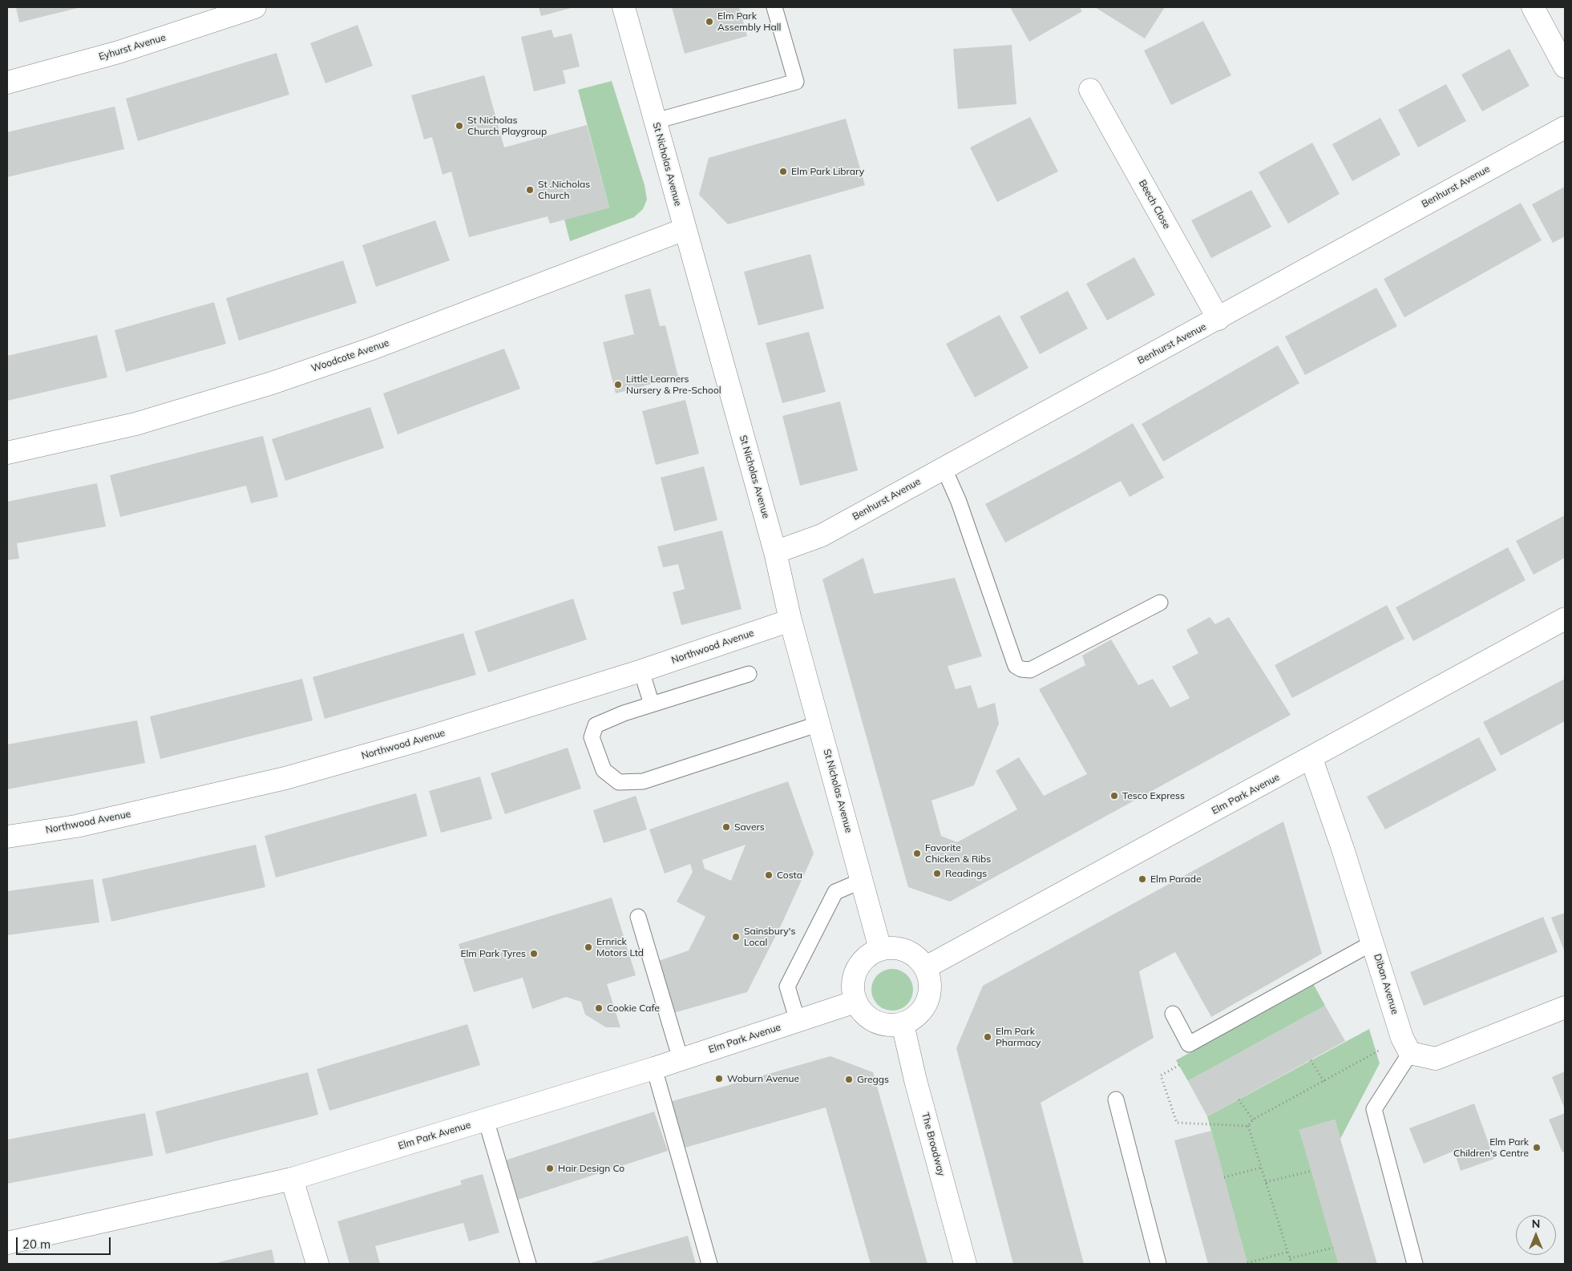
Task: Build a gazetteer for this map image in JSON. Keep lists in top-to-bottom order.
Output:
{
  "streets": {
    "street": [
      "Eyhurst Avenue",
      "St Nicholas Avenue",
      "Benhurst Avenue",
      "Beech Close",
      "Woodcote Avenue",
      "Northwood Avenue",
      "Elm Park Avenue",
      "Diban Avenue",
      "The Broadway"
    ]
  },
  "crossings": [
    ["St Nicholas Avenue", "Benhurst Avenue"],
    ["St Nicholas Avenue", "Woodcote Avenue"],
    ["St Nicholas Avenue", "Northwood Avenue"],
    ["St Nicholas Avenue", "Elm Park Avenue"],
    ["St Nicholas Avenue", "The Broadway"],
    ["Benhurst Avenue", "Beech Close"],
    ["Elm Park Avenue", "Diban Avenue"],
    ["Elm Park Avenue", "The Broadway"]
  ],
  "places": [
    "Elm Park Assembly Hall",
    "St Nicholas Church Playgroup",
    "Elm Park Library",
    "St .Nicholas Church",
    "Little Learners Nursery & Pre-School",
    "Tesco Express",
    "Savers",
    "Favorite Chicken & Ribs",
    "Readings",
    "Costa",
    "Elm Parade",
    "Sainsbury's Local",
    "Ernrick Motors Ltd",
    "Elm Park Tyres",
    "Cookie Cafe",
    "Elm Park Pharmacy",
    "Woburn Avenue",
    "Greggs",
    "Elm Park Children's Centre",
    "Hair Design Co"
  ],
  "scale_bar": "20 m",
  "north": "top"
}
